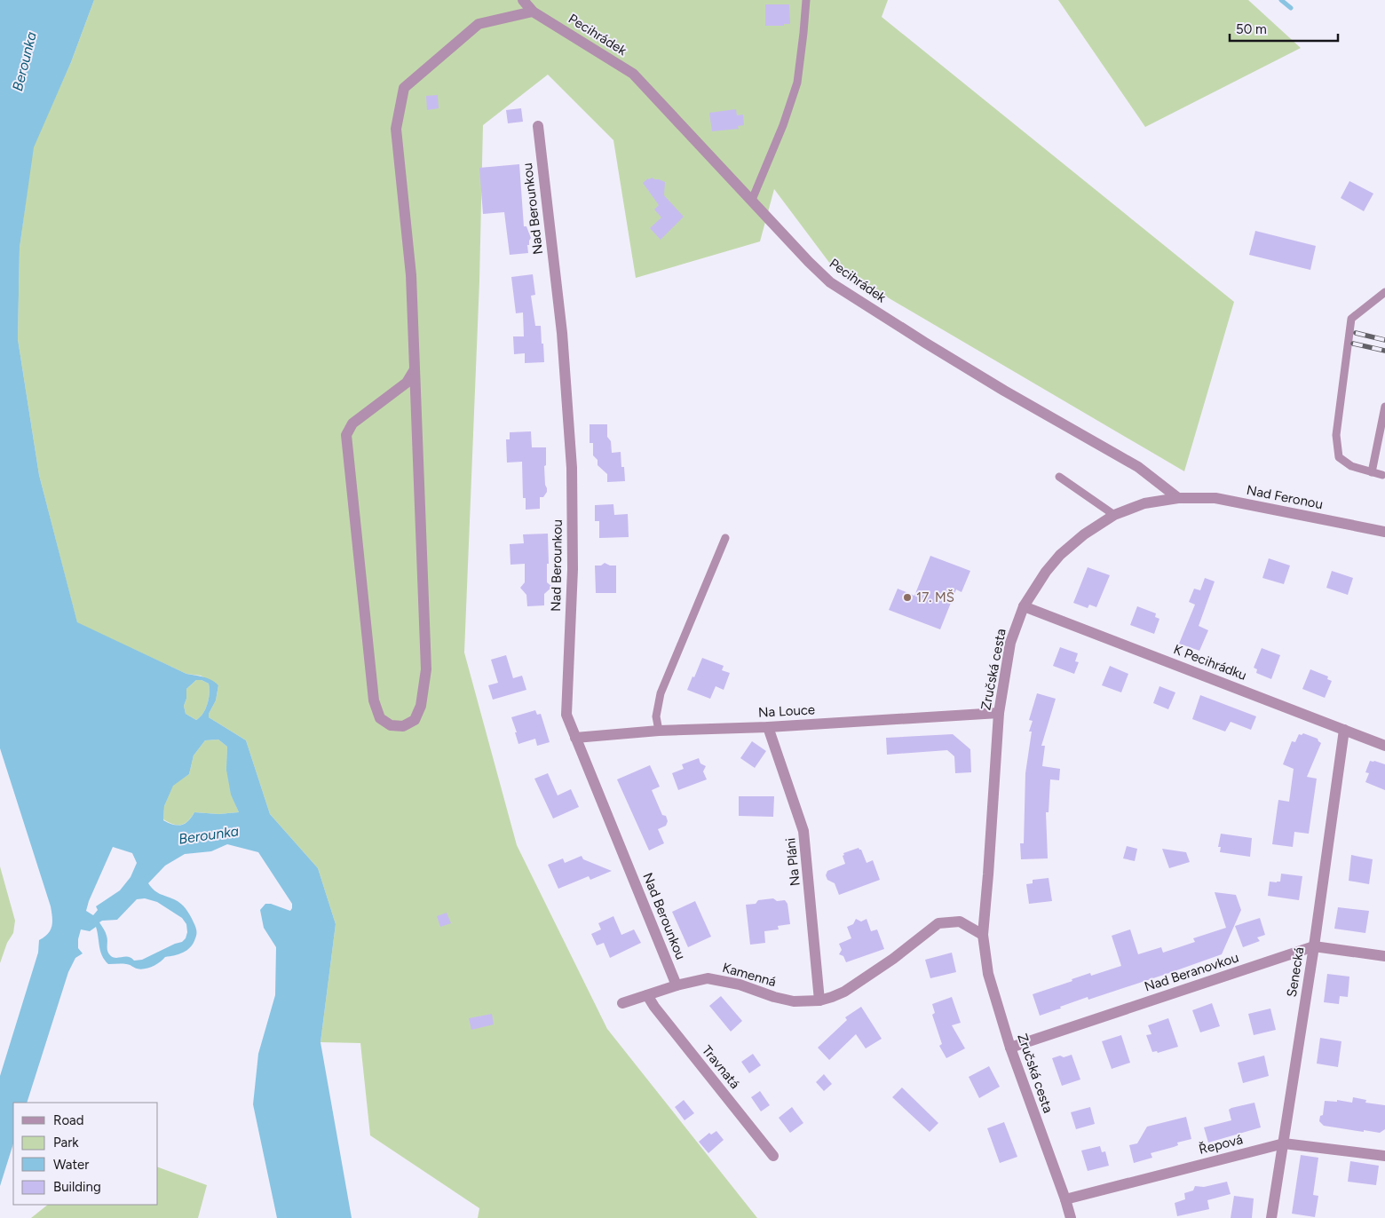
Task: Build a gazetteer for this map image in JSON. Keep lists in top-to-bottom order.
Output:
{
  "streets": {
    "street": [
      "Pecihrádek",
      "Nad Berounkou",
      "Nad Feronou",
      "K Pecihrádku",
      "Zručská cesta",
      "Na Louce",
      "Na Pláni",
      "Nad Beranovkou",
      "Senecká",
      "Kamenná",
      "Travnatá",
      "Řepová"
    ]
  },
  "crossings": [
    ["Pecihrádek", "Nad Feronou"],
    ["Pecihrádek", "Zručská cesta"],
    ["Nad Berounkou", "Na Louce"],
    ["Nad Berounkou", "Kamenná"],
    ["Nad Feronou", "Zručská cesta"],
    ["K Pecihrádku", "Zručská cesta"],
    ["K Pecihrádku", "Senecká"],
    ["Zručská cesta", "Na Louce"],
    ["Zručská cesta", "Nad Beranovkou"],
    ["Zručská cesta", "Řepová"],
    ["Na Louce", "Na Pláni"],
    ["Na Pláni", "Kamenná"],
    ["Nad Beranovkou", "Senecká"],
    ["Senecká", "Řepová"],
    ["Kamenná", "Travnatá"]
  ],
  "water": ["Berounka"],
  "places": ["17. MŠ"],
  "legend": [
    "Road",
    "Park",
    "Water",
    "Building"
  ],
  "scale_bar": "50 m"
}
